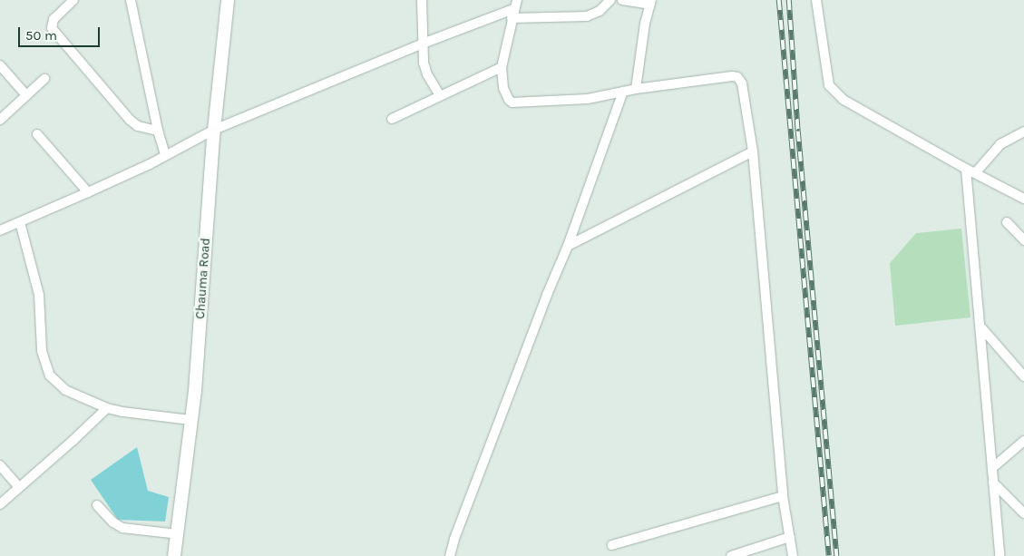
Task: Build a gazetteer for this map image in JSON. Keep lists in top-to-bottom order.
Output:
{
  "streets": {
    "street": ["Chauma Road"]
  },
  "scale_bar": "50 m"
}
